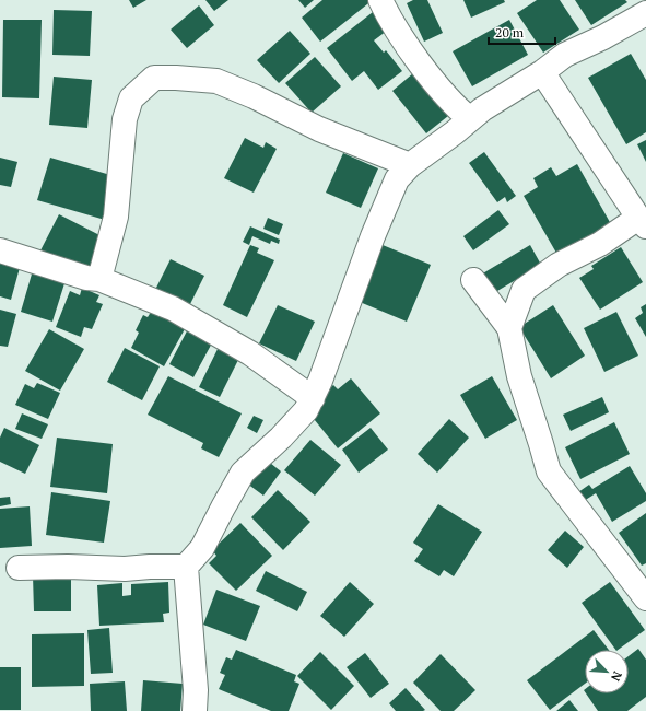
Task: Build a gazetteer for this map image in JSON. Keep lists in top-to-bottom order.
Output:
{
  "scale_bar": "20 m",
  "north": "bottom right"
}
